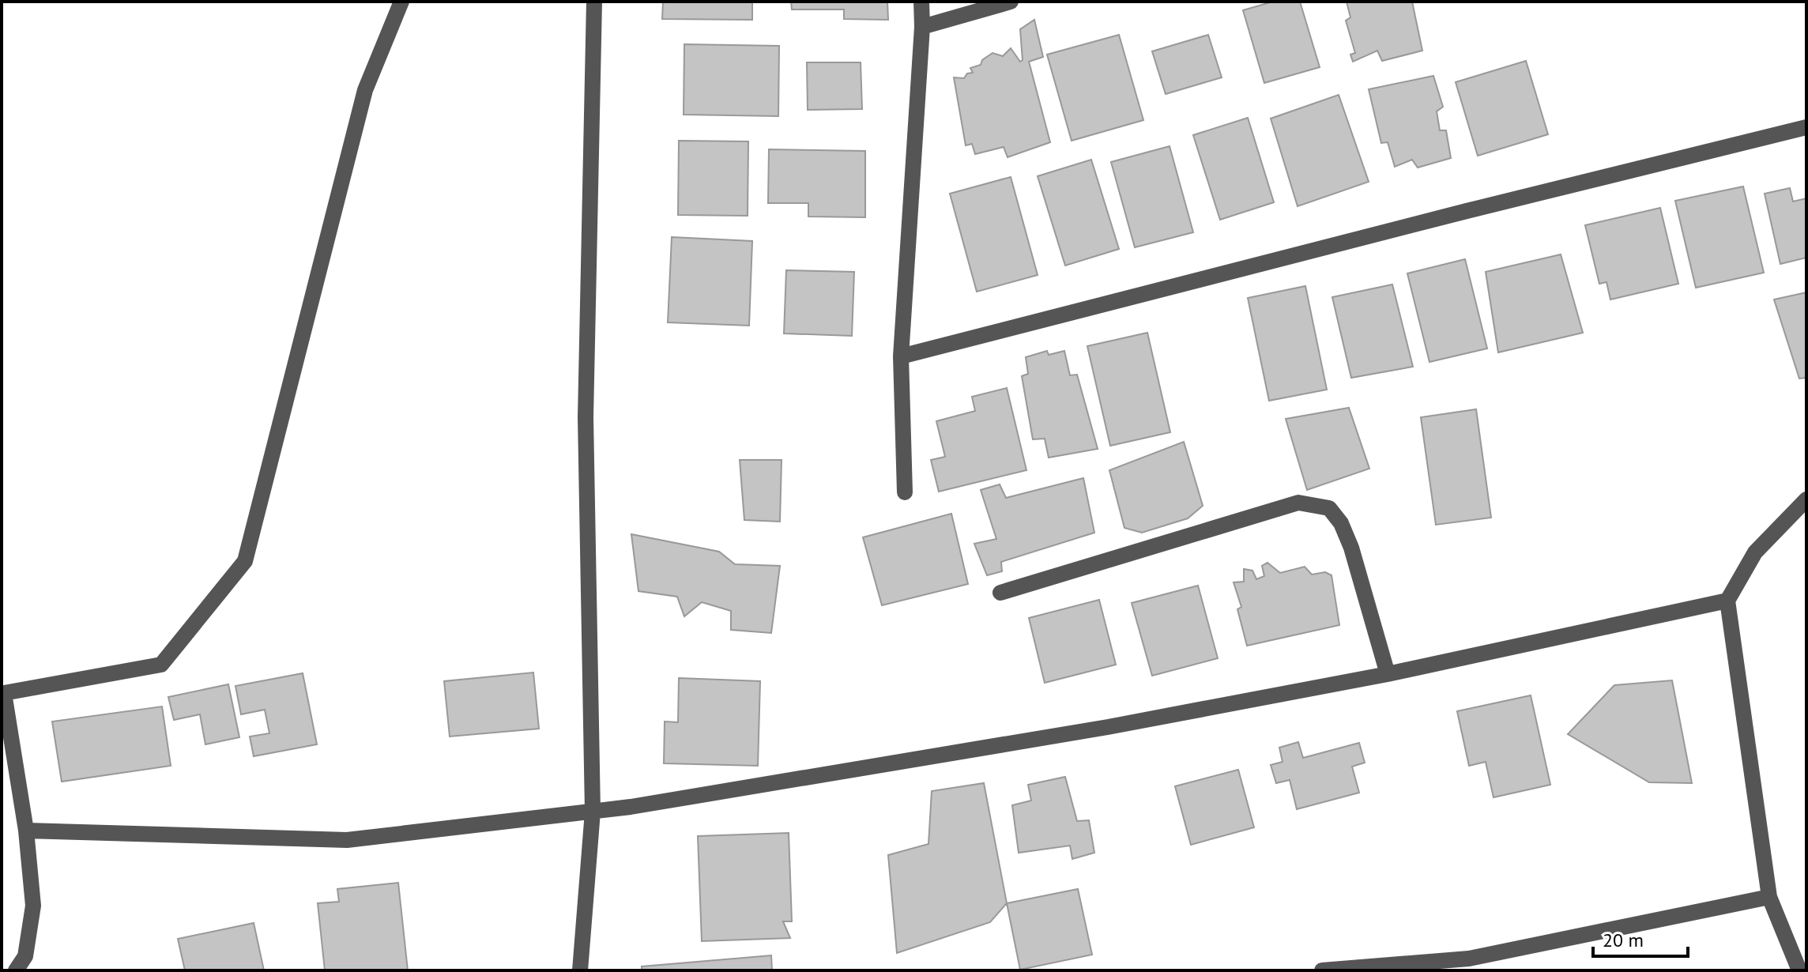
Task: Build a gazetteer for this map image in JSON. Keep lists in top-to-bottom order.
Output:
{
  "scale_bar": "20 m"
}
